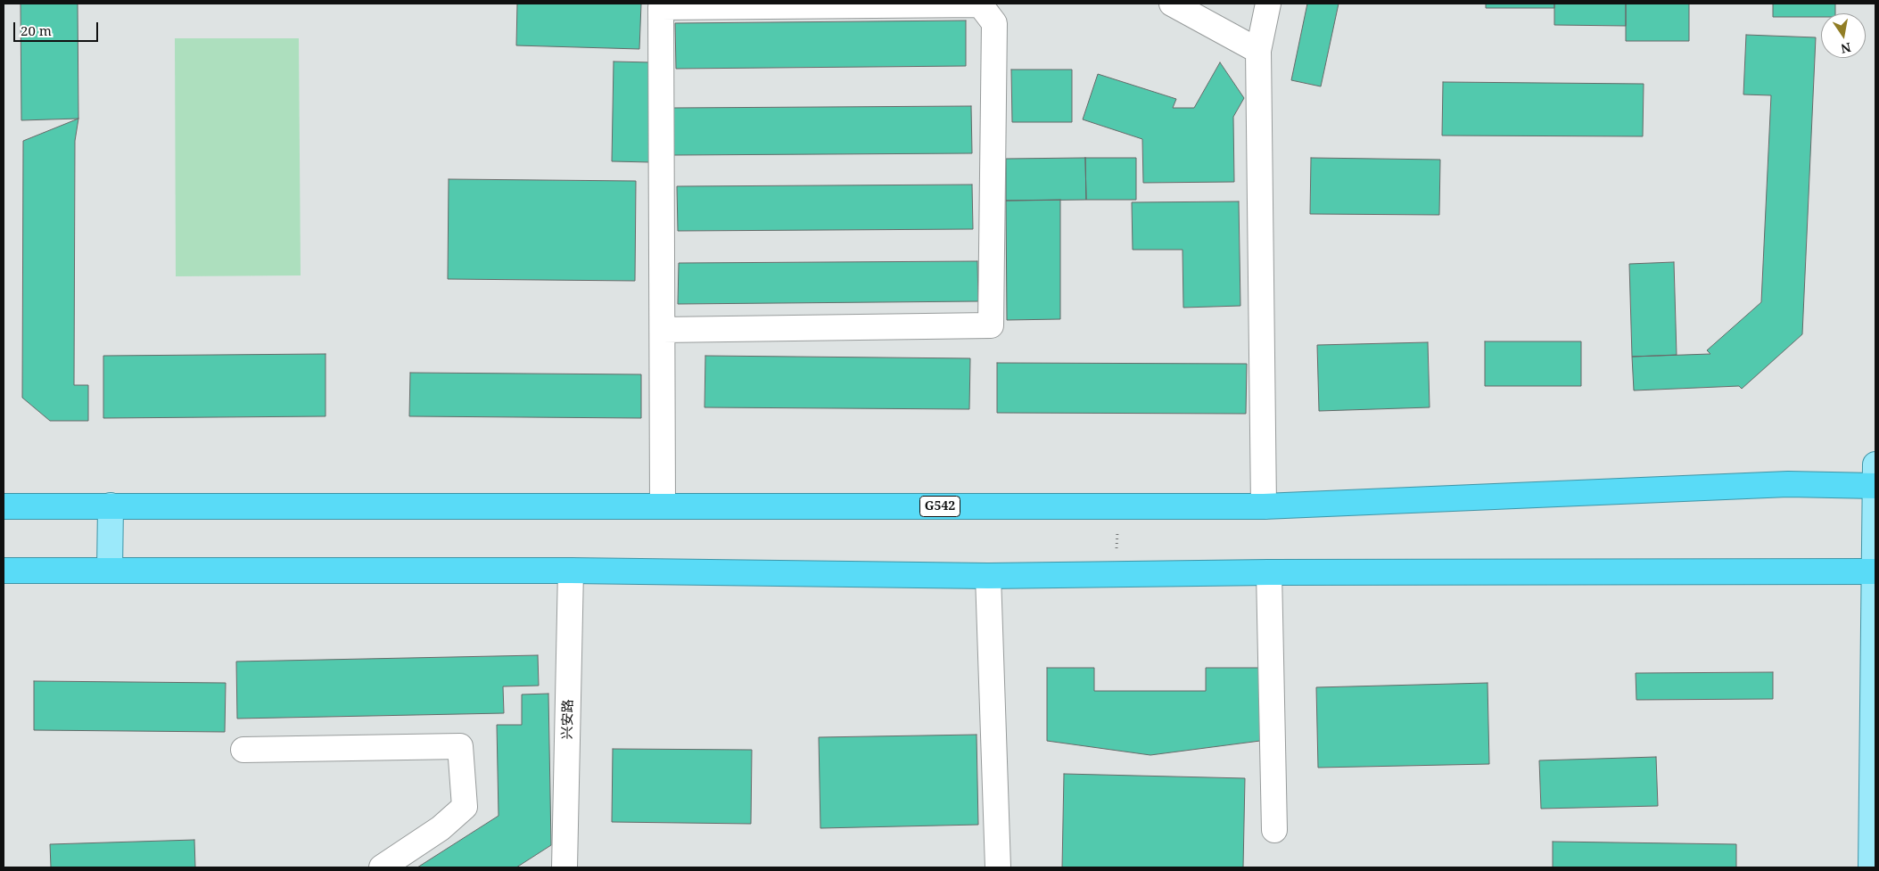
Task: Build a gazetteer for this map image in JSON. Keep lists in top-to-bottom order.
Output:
{
  "streets": {
    "highway": ["G542"],
    "street": ["兴安路"]
  },
  "scale_bar": "20 m",
  "north": "bottom"
}
